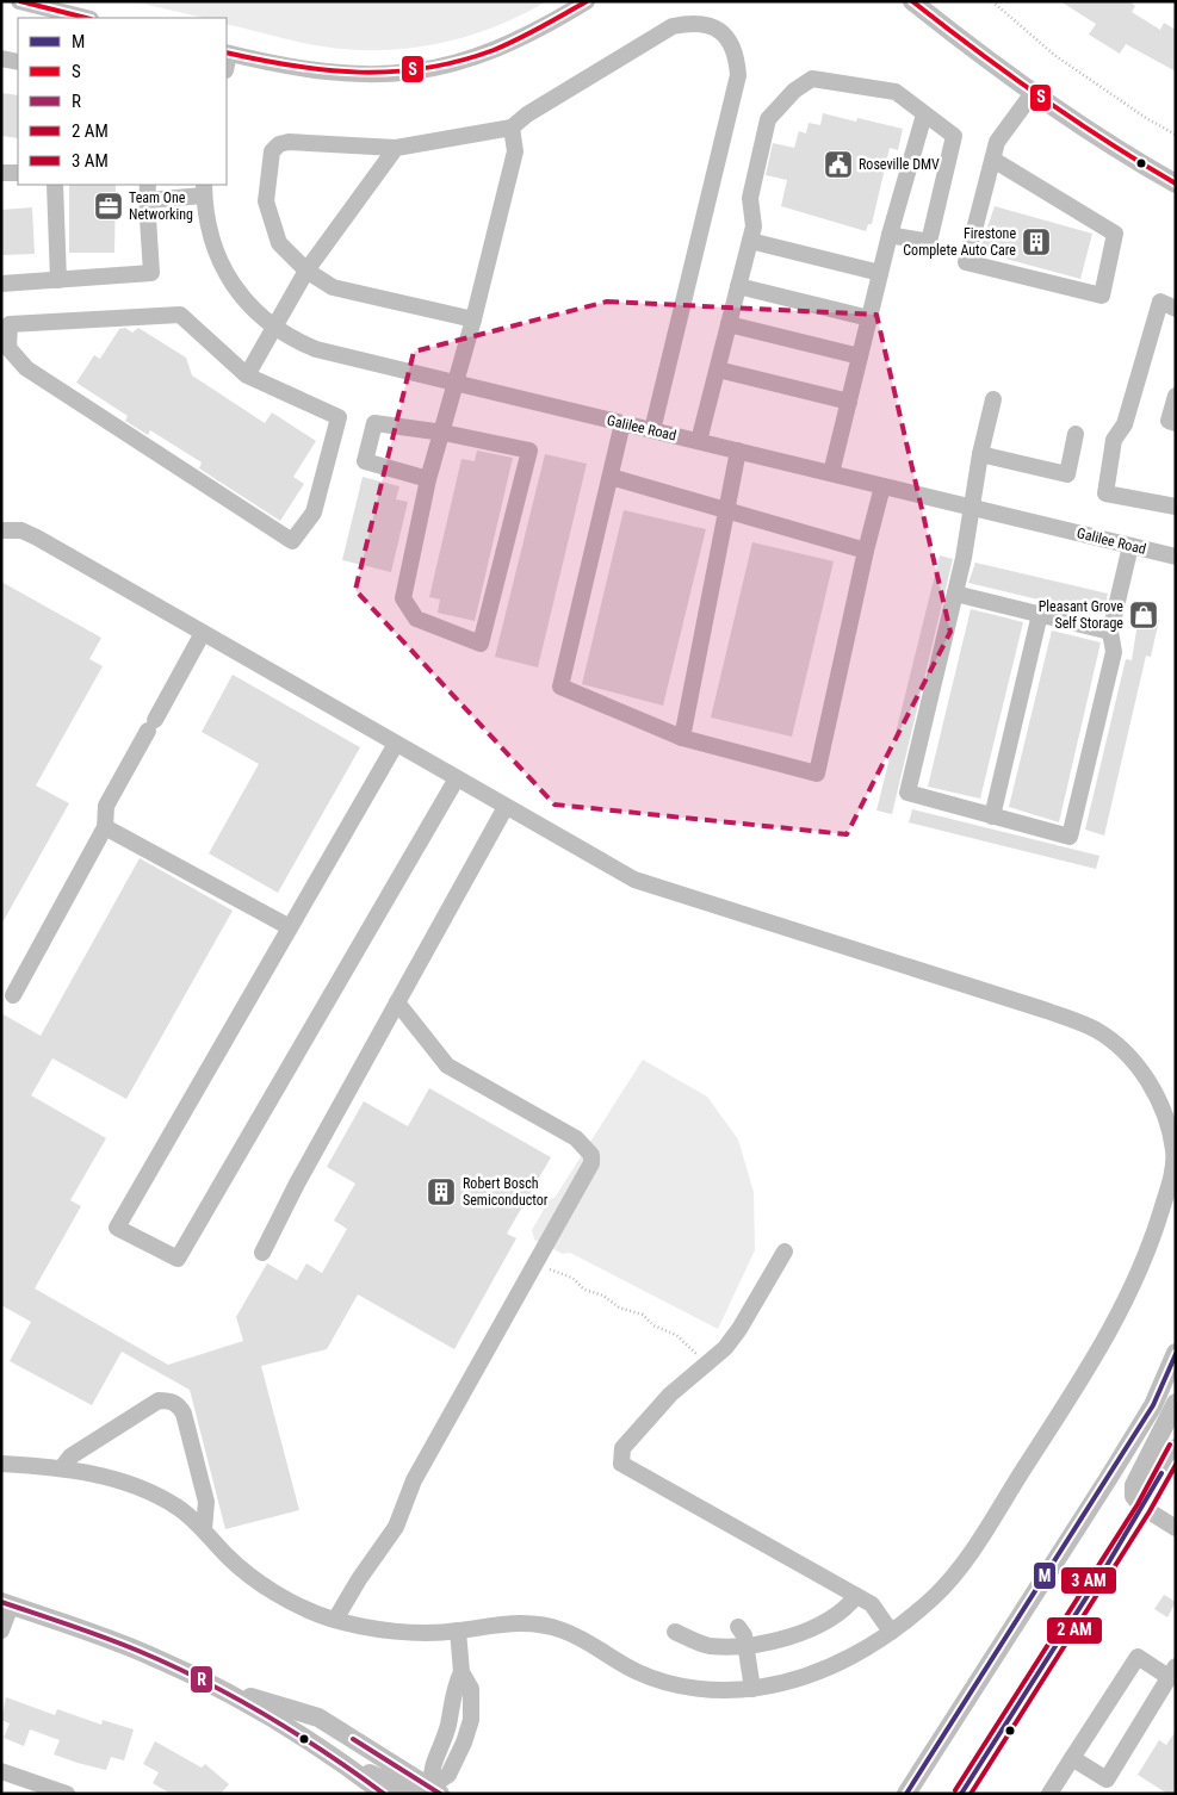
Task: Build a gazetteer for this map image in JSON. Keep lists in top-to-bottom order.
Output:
{
  "streets": {
    "street": ["Galilee Road"]
  },
  "places": {
    "public building": ["Roseville DMV"],
    "office": ["Team One Networking"],
    "building": ["Firestone Complete Auto Care", "Robert Bosch Semiconductor"],
    "shop": ["Pleasant Grove Self Storage"]
  },
  "lines": ["transit line S", "transit line M", "transit line R"],
  "legend": [
    "M",
    "S",
    "R",
    "2 AM",
    "3 AM"
  ]
}
